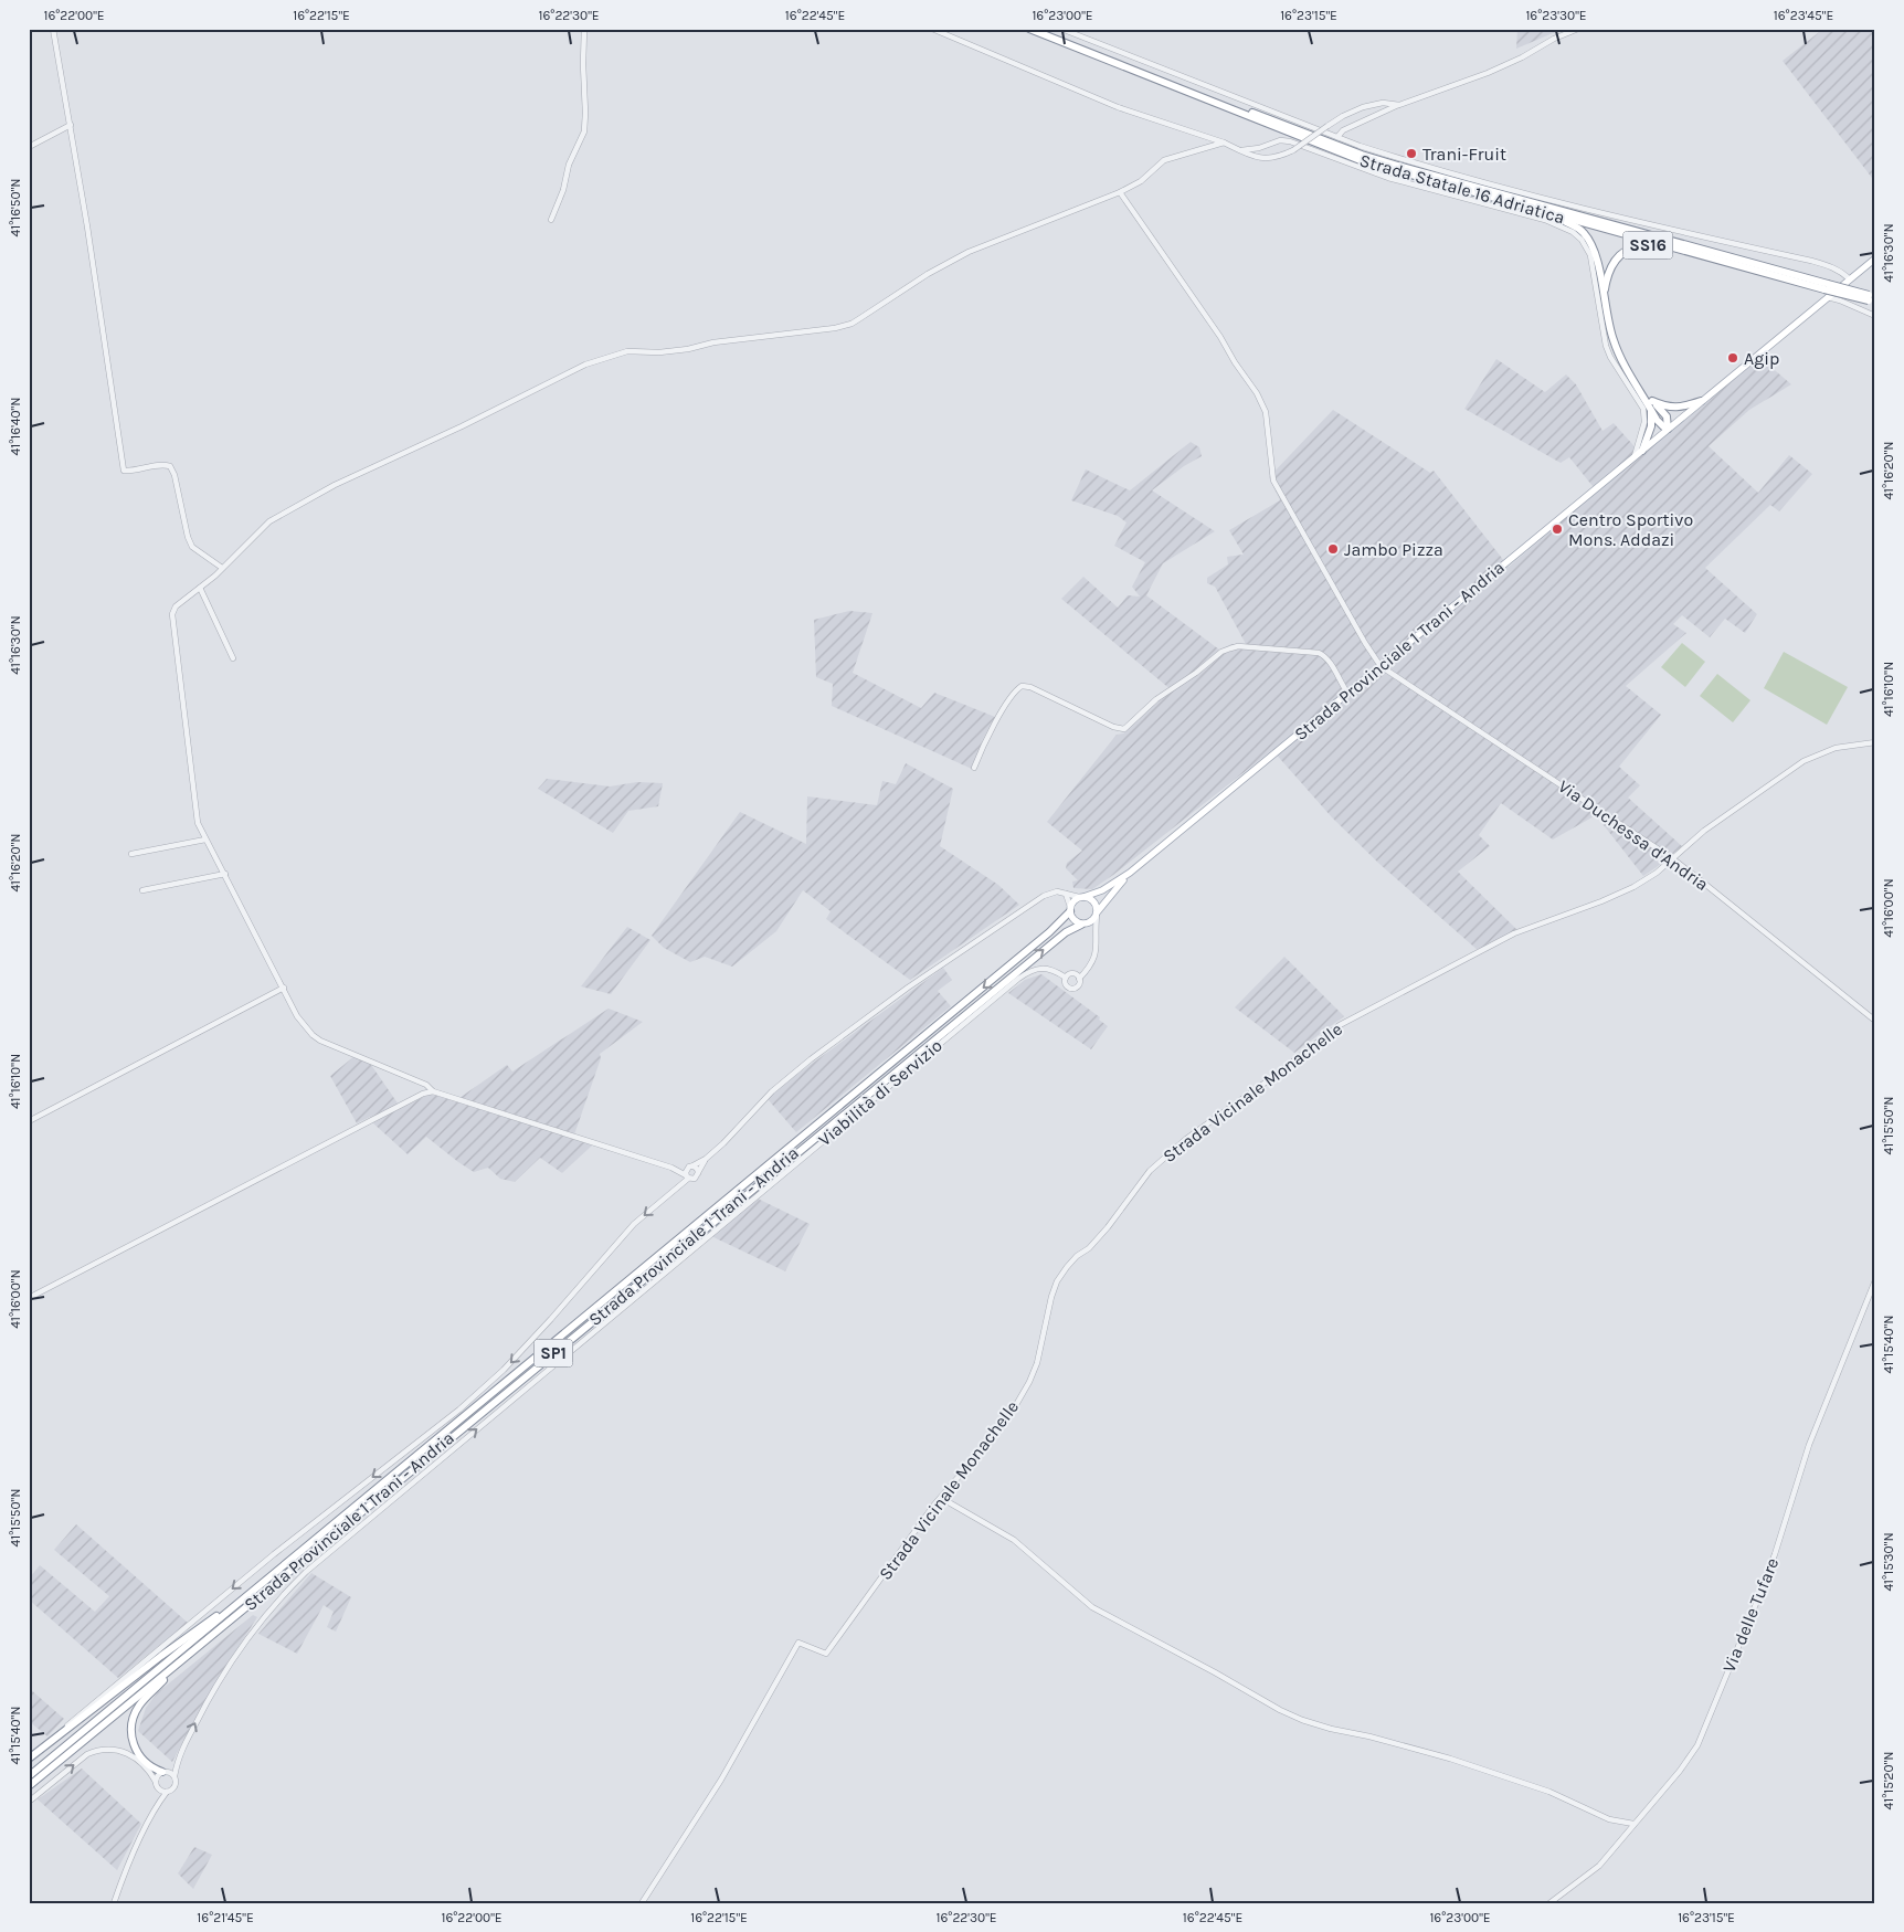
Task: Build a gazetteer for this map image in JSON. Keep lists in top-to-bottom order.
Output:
{
  "streets": {
    "highway": [
      "Strada Statale 16 Adriatica",
      "SS16",
      "Strada Provinciale 1 Trani - Andria",
      "SP1"
    ],
    "street": [
      "Via Duchessa d'Andria",
      "Viabilità di Servizio",
      "Strada Vicinale Monachelle",
      "Via delle Tufare"
    ]
  },
  "crossings": [
    ["Strada Statale 16 Adriatica", "SS16"],
    ["SS16", "Strada Provinciale 1 Trani - Andria"],
    ["SS16", "SP1"],
    ["Strada Provinciale 1 Trani - Andria", "Via Duchessa d'Andria"],
    ["Strada Provinciale 1 Trani - Andria", "SP1"],
    ["Via Duchessa d'Andria", "Strada Vicinale Monachelle"]
  ],
  "places": [
    "Trani-Fruit",
    "Agip",
    "Centro Sportivo Mons. Addazi",
    "Jambo Pizza"
  ],
  "coordinates": [
    "16°22'00\"E",
    "16°22'15\"E",
    "16°22'30\"E",
    "16°22'45\"E",
    "16°23'00\"E",
    "16°23'15\"E",
    "16°23'30\"E",
    "16°23'45\"E",
    "41°16'50\"N",
    "41°16'30\"N",
    "41°16'40\"N",
    "41°16'20\"N",
    "41°16'10\"N",
    "41°16'00\"N",
    "41°15'50\"N",
    "41°15'40\"N",
    "41°15'30\"N",
    "41°15'20\"N",
    "16°21'45\"E"
  ]
}
